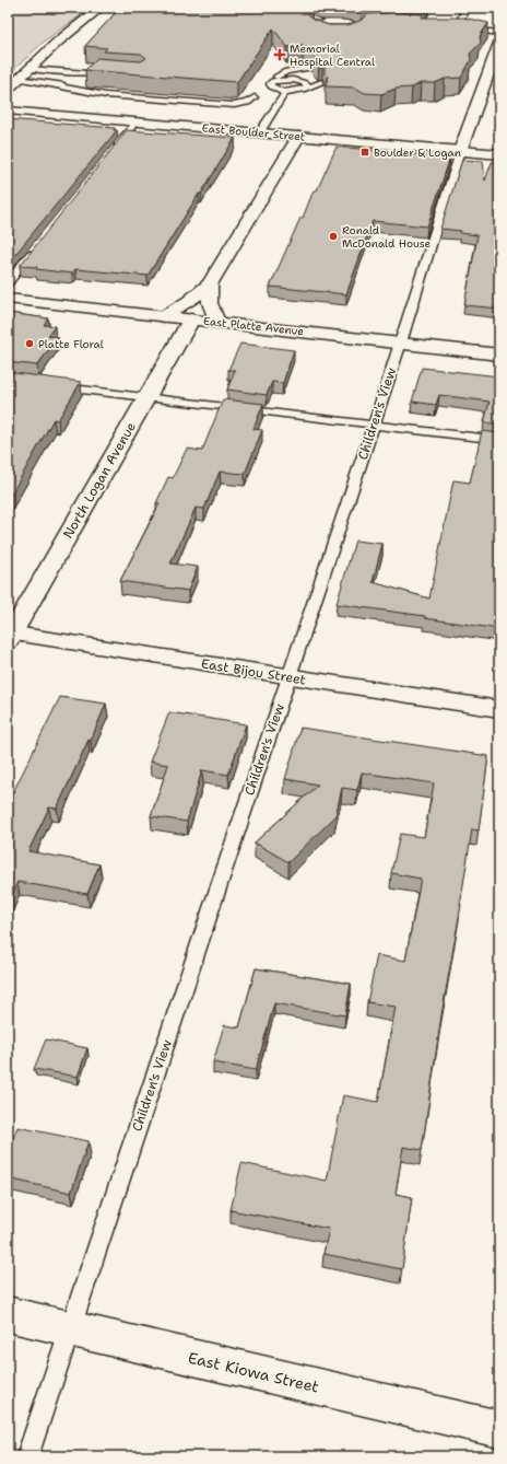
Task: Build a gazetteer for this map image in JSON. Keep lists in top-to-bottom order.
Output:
{
  "streets": {
    "street": [
      "East Boulder Street",
      "East Platte Avenue",
      "Children's View",
      "North Logan Avenue",
      "East Bijou Street",
      "East Kiowa Street"
    ]
  },
  "crossings": [
    ["East Boulder Street", "Children's View"],
    ["East Platte Avenue", "Children's View"],
    ["East Platte Avenue", "North Logan Avenue"],
    ["Children's View", "East Bijou Street"],
    ["Children's View", "East Kiowa Street"],
    ["North Logan Avenue", "East Bijou Street"]
  ],
  "places": {
    "health": ["Memorial Hospital Central"],
    "transit": ["Boulder & Logan"],
    "other": ["Ronald McDonald House", "Platte Floral"]
  }
}
